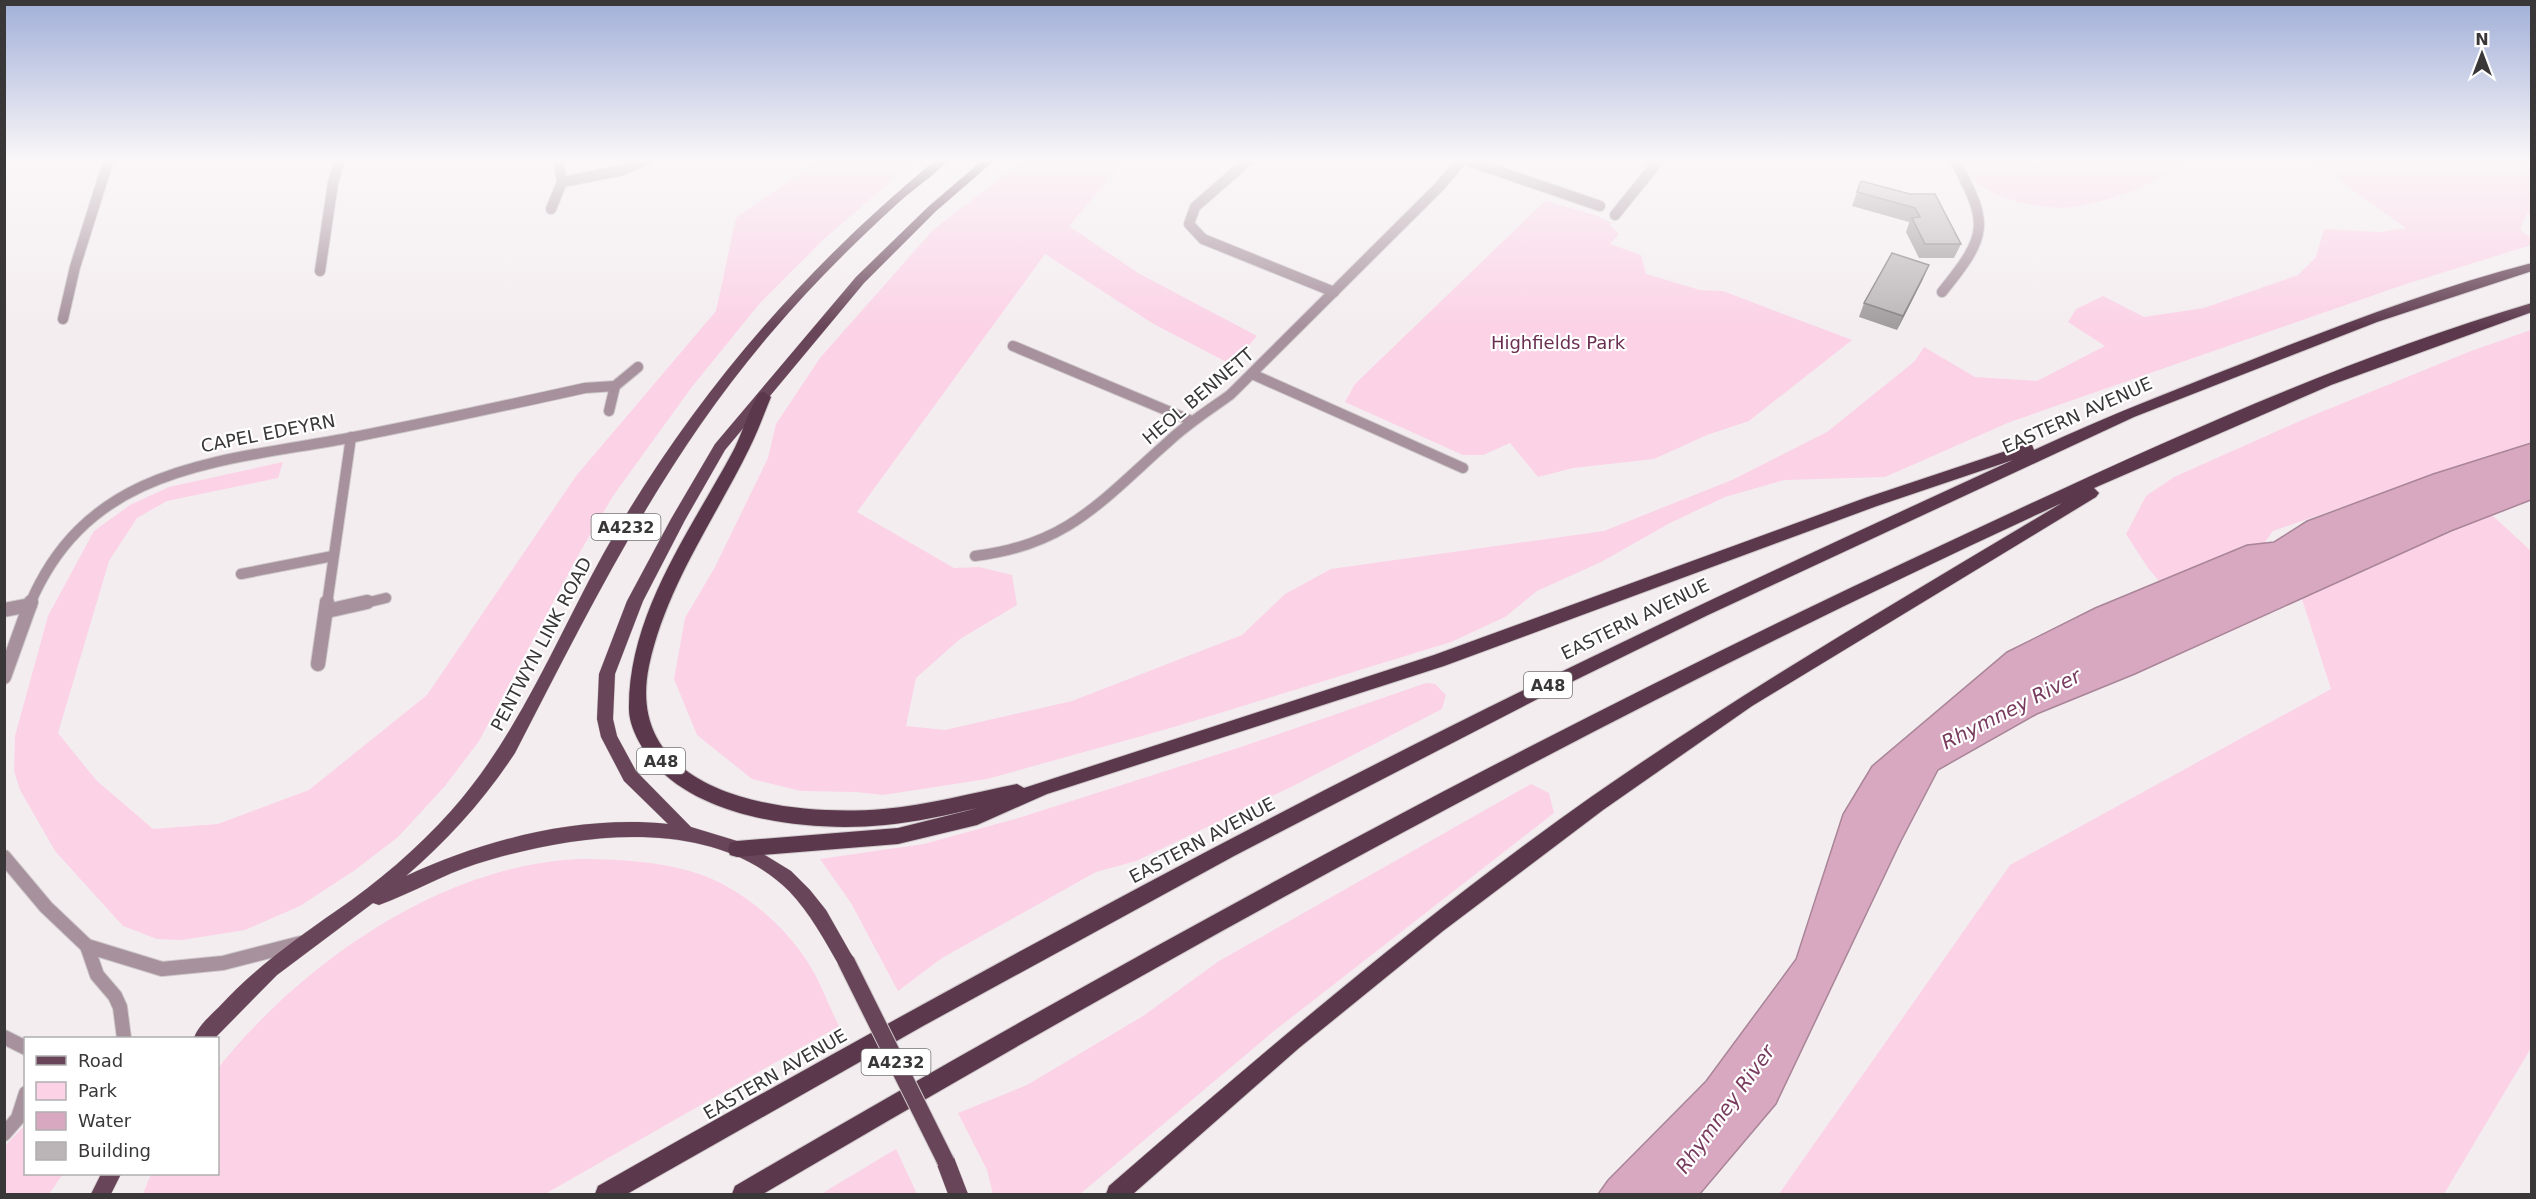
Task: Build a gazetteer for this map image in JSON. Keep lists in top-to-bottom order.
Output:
{
  "streets": {
    "highway": ["EASTERN AVENUE", "A48"],
    "main road": ["A4232", "PENTWYN LINK ROAD"],
    "street": ["HEOL BENNETT", "CAPEL EDEYRN"]
  },
  "crossings": [
    ["A4232", "PENTWYN LINK ROAD"],
    ["A4232", "A48"]
  ],
  "water": ["Rhymney River"],
  "parks": ["Highfields Park"],
  "legend": [
    "Road",
    "Park",
    "Water",
    "Building"
  ],
  "north": "top"
}
